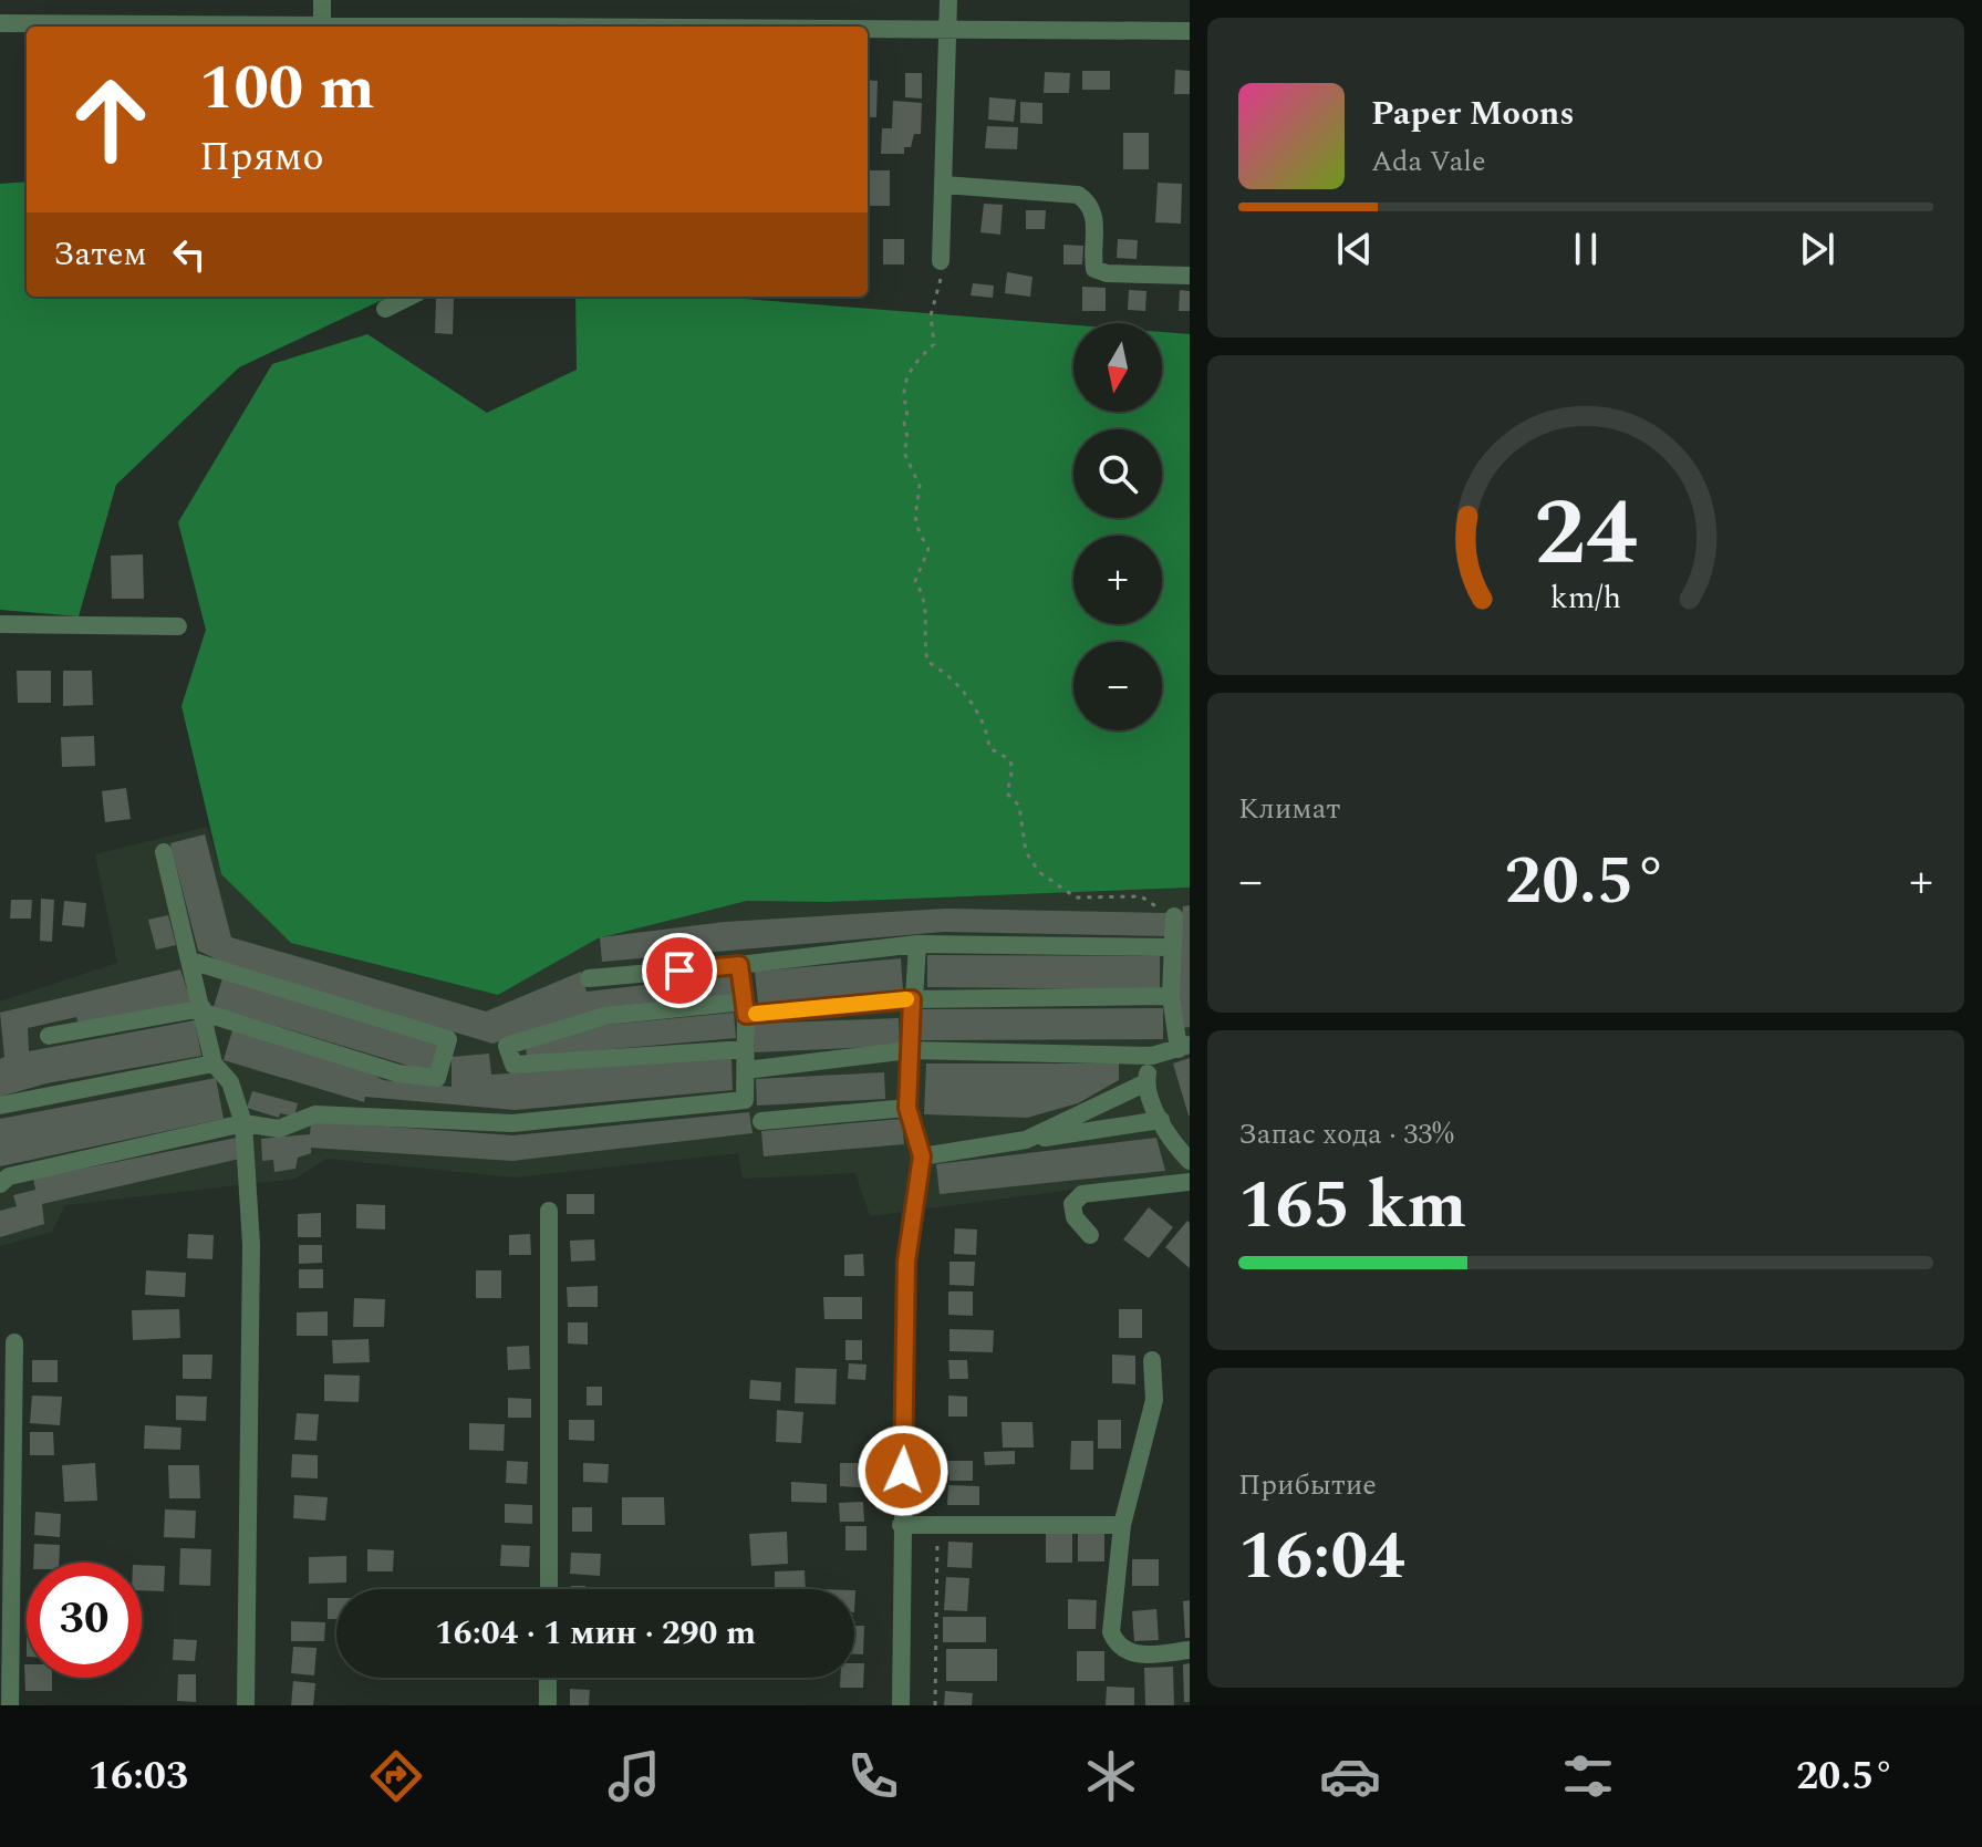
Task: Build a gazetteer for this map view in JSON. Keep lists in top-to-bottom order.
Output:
{
  "north": "bottom",
  "page": {
    "turn": ["100 m", "Прямо"],
    "song": ["Paper Moons", "Ada Vale"],
    "then": "Затем",
    "map_buttons": ["+", "−"],
    "tile": [
      "Климат",
      ["Запас хода · 33%", "165 km"],
      ["Прибытие", "16:04"]
    ],
    "heat": ["−", "20.5°", "+"],
    "limit": "30",
    "trip": "16:04 · 1 мин · 290 m",
    "tabs": ["16:03", "20.5°"],
    "gauge": ["24", "km/h"]
  }
}
